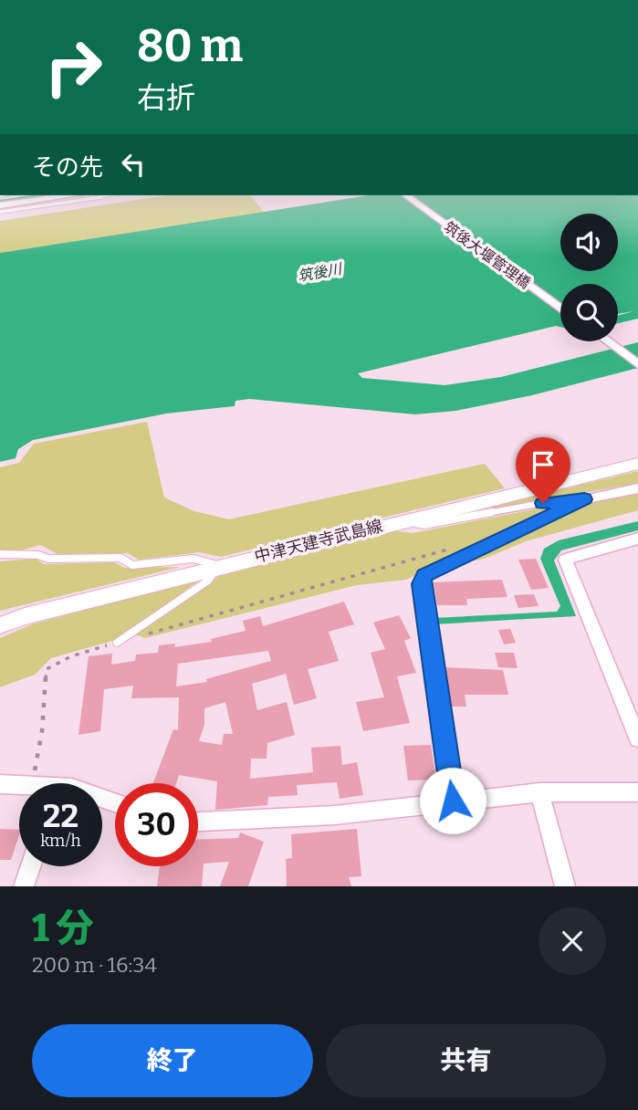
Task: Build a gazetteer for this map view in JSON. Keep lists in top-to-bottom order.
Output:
{
  "streets": {
    "main road": ["中津天建寺武島線"],
    "street": ["筑後大堰管理橋"]
  },
  "water": ["筑後川"],
  "page": {
    "turn": ["80 m", "右折"],
    "then": "その先",
    "speed": "22 km/h",
    "limit": "30",
    "heading": ["1 分", "200 m · 16:34"],
    "buttons": ["終了", "共有"]
  }
}
